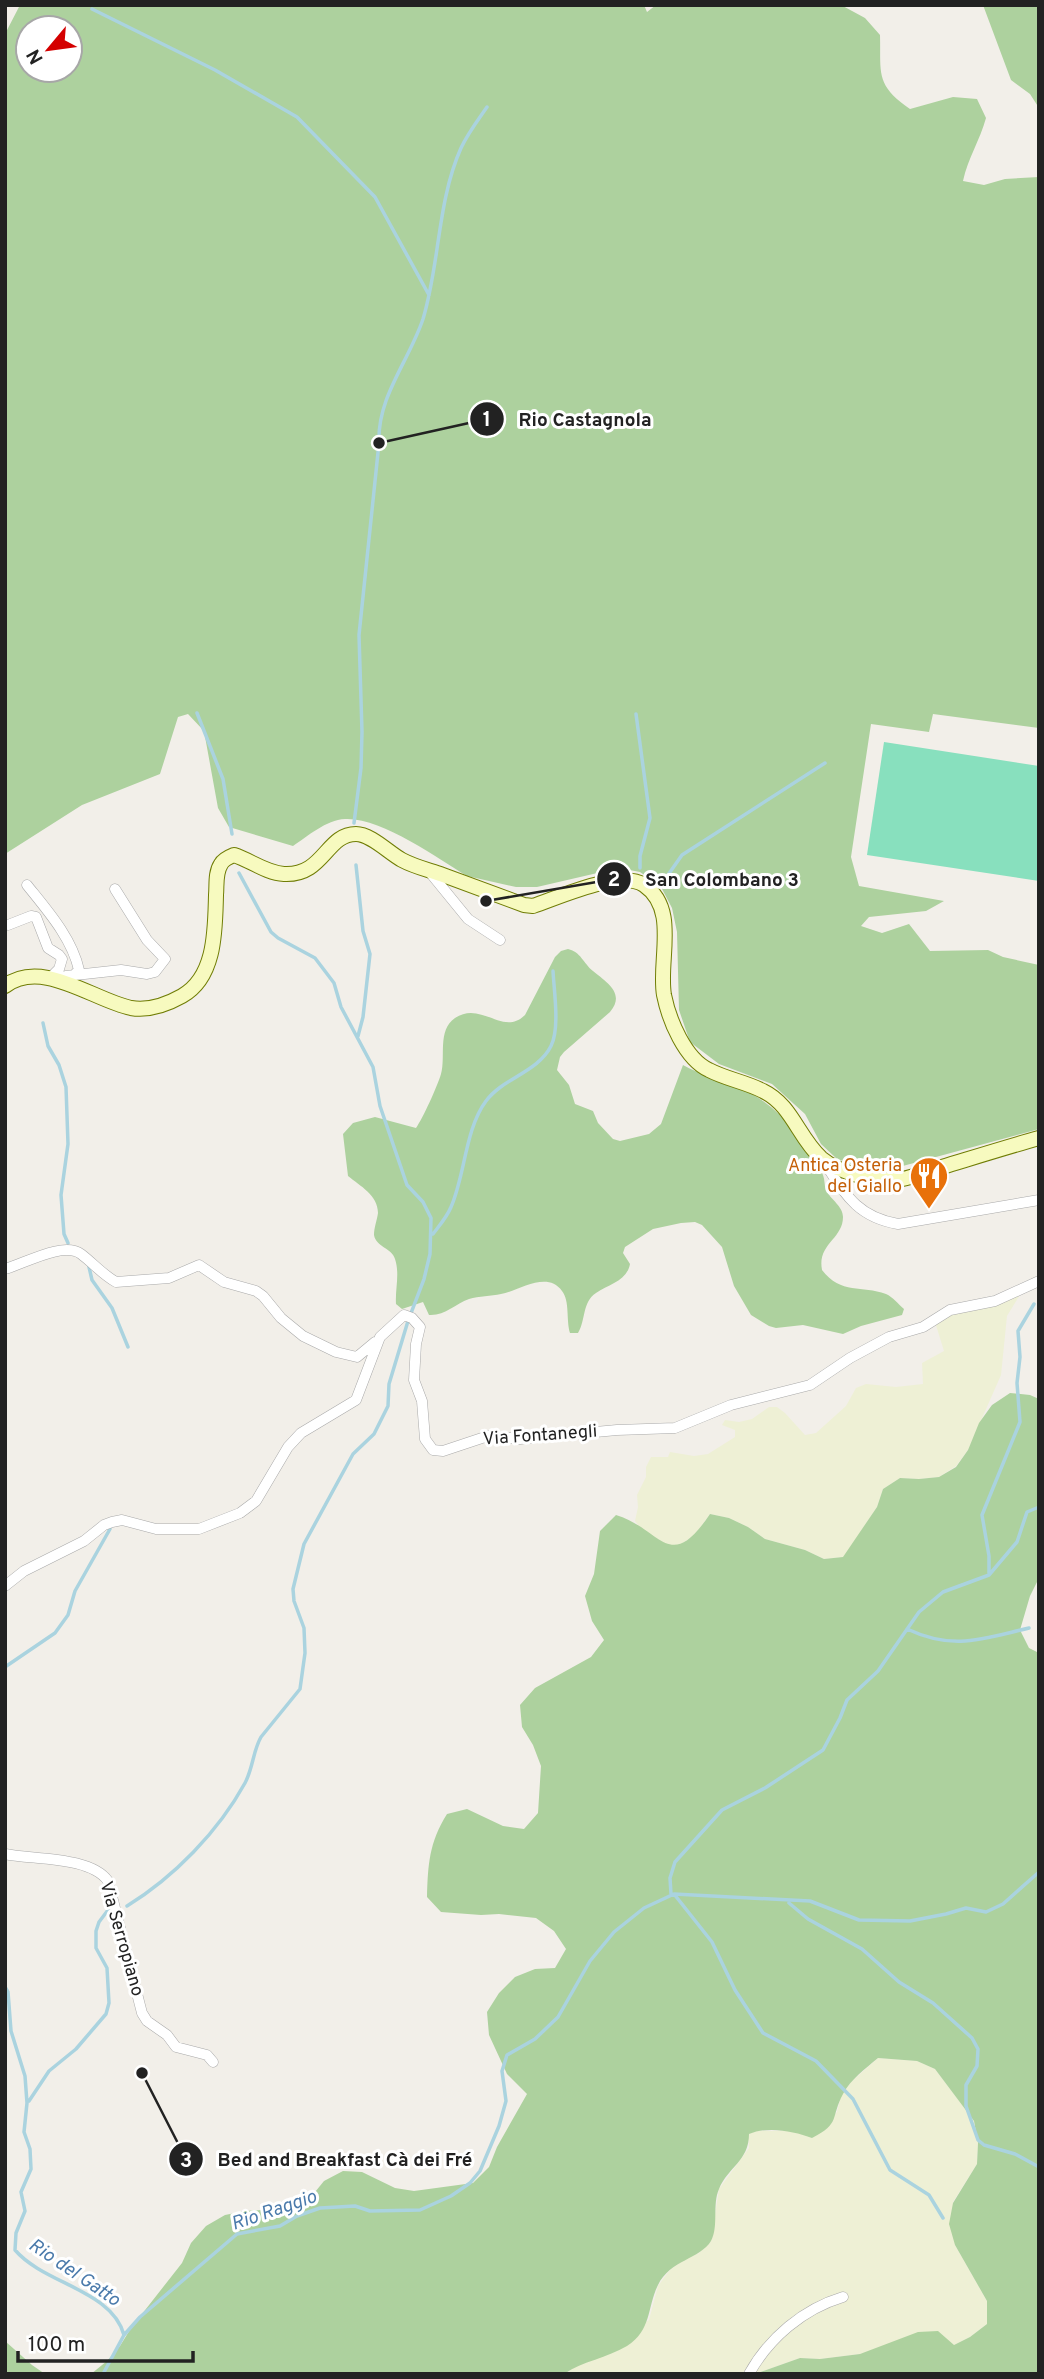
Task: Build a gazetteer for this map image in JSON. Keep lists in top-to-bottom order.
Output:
{
  "streets": {
    "street": ["Via Fontanegli", "Via Serropiano"]
  },
  "water": ["Rio Raggio", "Rio del Gatto"],
  "places": {
    "other": ["Rio Castagnola", "San Colombano 3", "Bed and Breakfast Cà dei Fré"],
    "restaurant": ["Antica Osteria del Giallo"]
  },
  "scale_bar": "100 m",
  "north": "bottom left"
}
